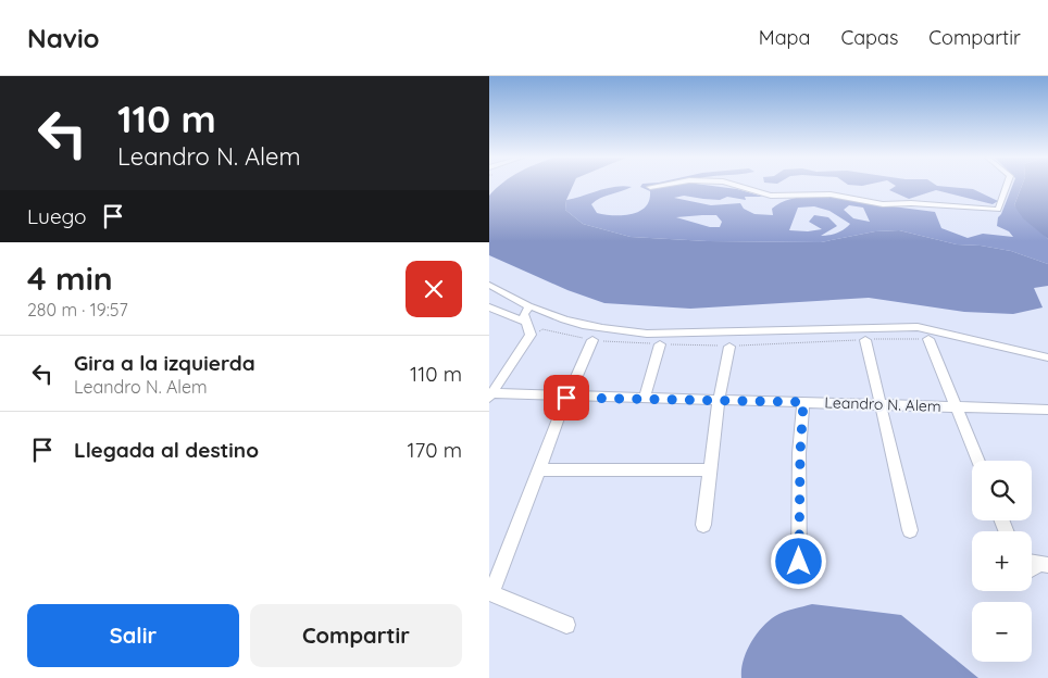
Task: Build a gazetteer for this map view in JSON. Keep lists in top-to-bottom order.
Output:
{
  "streets": {
    "street": ["Leandro N. Alem"]
  },
  "page": {
    "header": "Navio",
    "nav": ["Mapa", "Capas", "Compartir"],
    "turn": ["110 m", "Leandro N. Alem"],
    "then": "Luego",
    "heading": ["4 min", "280 m · 19:57"],
    "list": [
      {
        "name": "Gira a la izquierda",
        "note": "Leandro N. Alem",
        "value": "110 m"
      },
      {
        "name": "Llegada al destino",
        "value": "170 m"
      }
    ],
    "map_buttons": ["+", "−"],
    "buttons": ["Salir", "Compartir"]
  }
}
